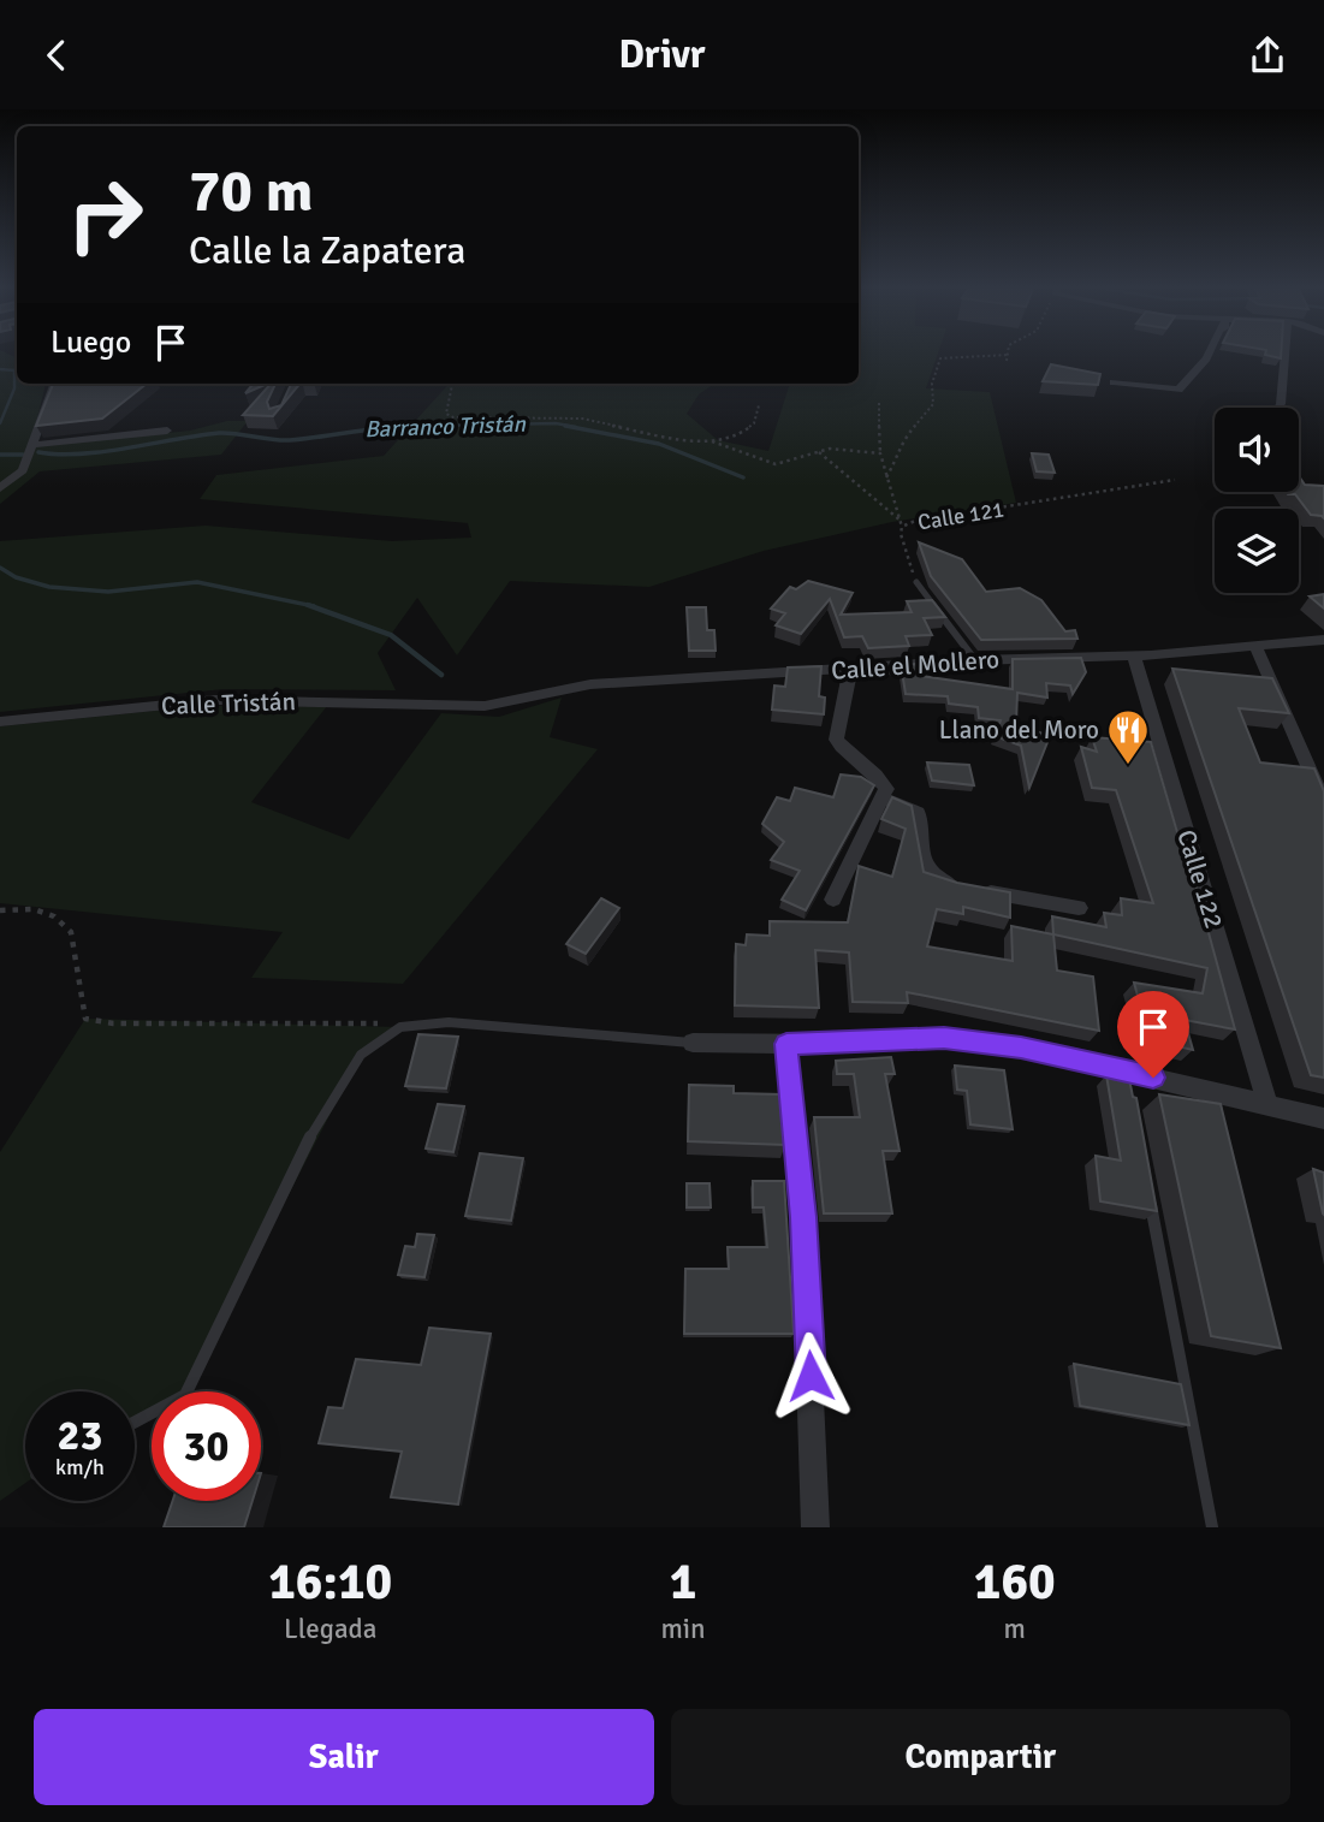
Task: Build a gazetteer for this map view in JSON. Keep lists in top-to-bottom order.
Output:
{
  "streets": {
    "street": ["Calle el Mollero", "Calle Tristán", "Calle 122"],
    "path": ["Calle 121"]
  },
  "crossings": [
    ["Calle el Mollero", "Calle Tristán"],
    ["Calle el Mollero", "Calle 122"]
  ],
  "water": ["Barranco Tristán"],
  "places": {
    "restaurant": ["Llano del Moro"]
  },
  "page": {
    "header": "Drivr",
    "turn": ["70 m", "Calle la Zapatera"],
    "then": "Luego",
    "speed": "23 km/h",
    "limit": "30",
    "eta": [
      "16:10",
      "Llegada",
      "1",
      "min",
      "160",
      "m"
    ],
    "buttons": ["Salir", "Compartir"]
  }
}
